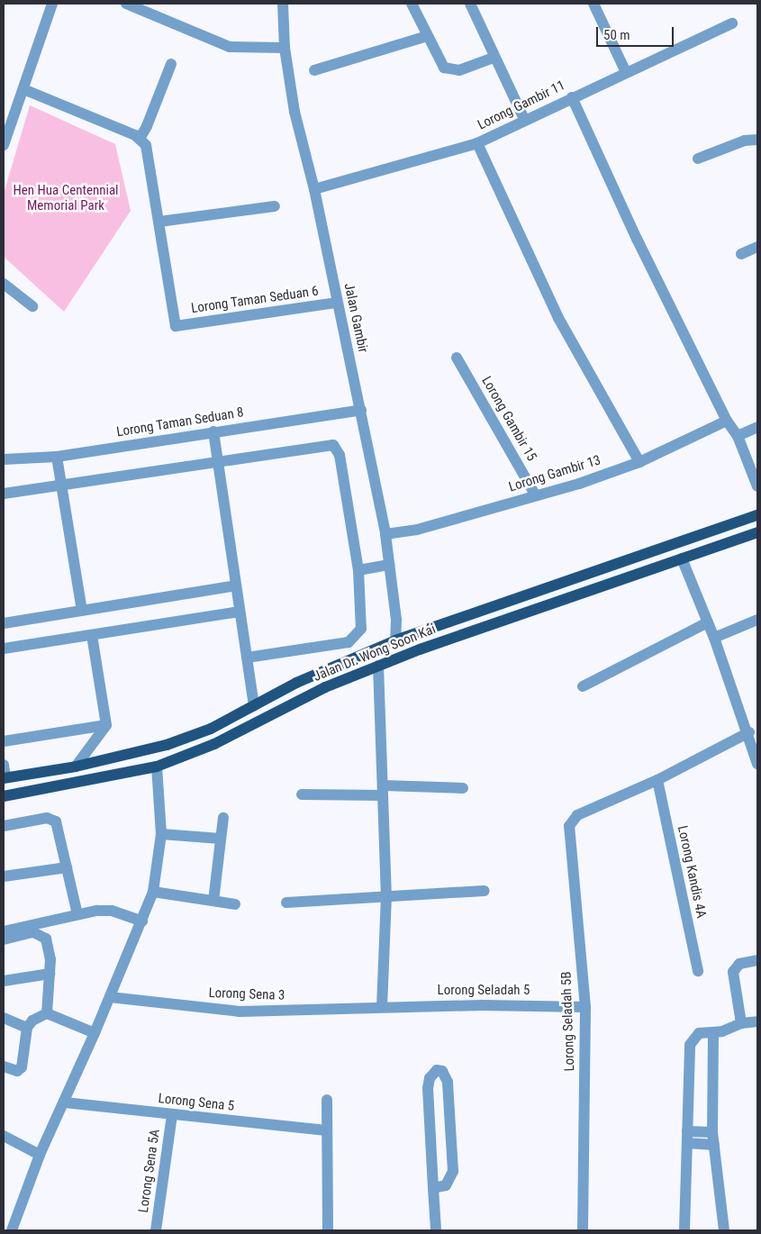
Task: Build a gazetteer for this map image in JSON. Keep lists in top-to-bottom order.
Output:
{
  "streets": {
    "main road": ["Jalan Dr. Wong Soon Kai"],
    "street": [
      "Lorong Gambir 11",
      "Lorong Taman Seduan 6",
      "Jalan Gambir",
      "Lorong Gambir 15",
      "Lorong Taman Seduan 8",
      "Lorong Gambir 13",
      "Lorong Kandis 4A",
      "Lorong Seladah 5",
      "Lorong Sena 3",
      "Lorong Seladah 5B",
      "Lorong Sena 5",
      "Lorong Sena 5A"
    ]
  },
  "crossings": [
    ["Lorong Gambir 11", "Jalan Gambir"],
    ["Lorong Taman Seduan 6", "Jalan Gambir"],
    ["Jalan Gambir", "Lorong Taman Seduan 8"],
    ["Jalan Gambir", "Lorong Gambir 13"],
    ["Jalan Gambir", "Jalan Dr. Wong Soon Kai"],
    ["Lorong Gambir 15", "Lorong Gambir 13"],
    ["Lorong Kandis 4A", "Lorong Seladah 5B"],
    ["Lorong Seladah 5", "Lorong Sena 3"],
    ["Lorong Seladah 5", "Lorong Seladah 5B"],
    ["Lorong Sena 5", "Lorong Sena 5A"]
  ],
  "parks": ["Hen Hua Centennial Memorial Park"],
  "scale_bar": "50 m"
}
